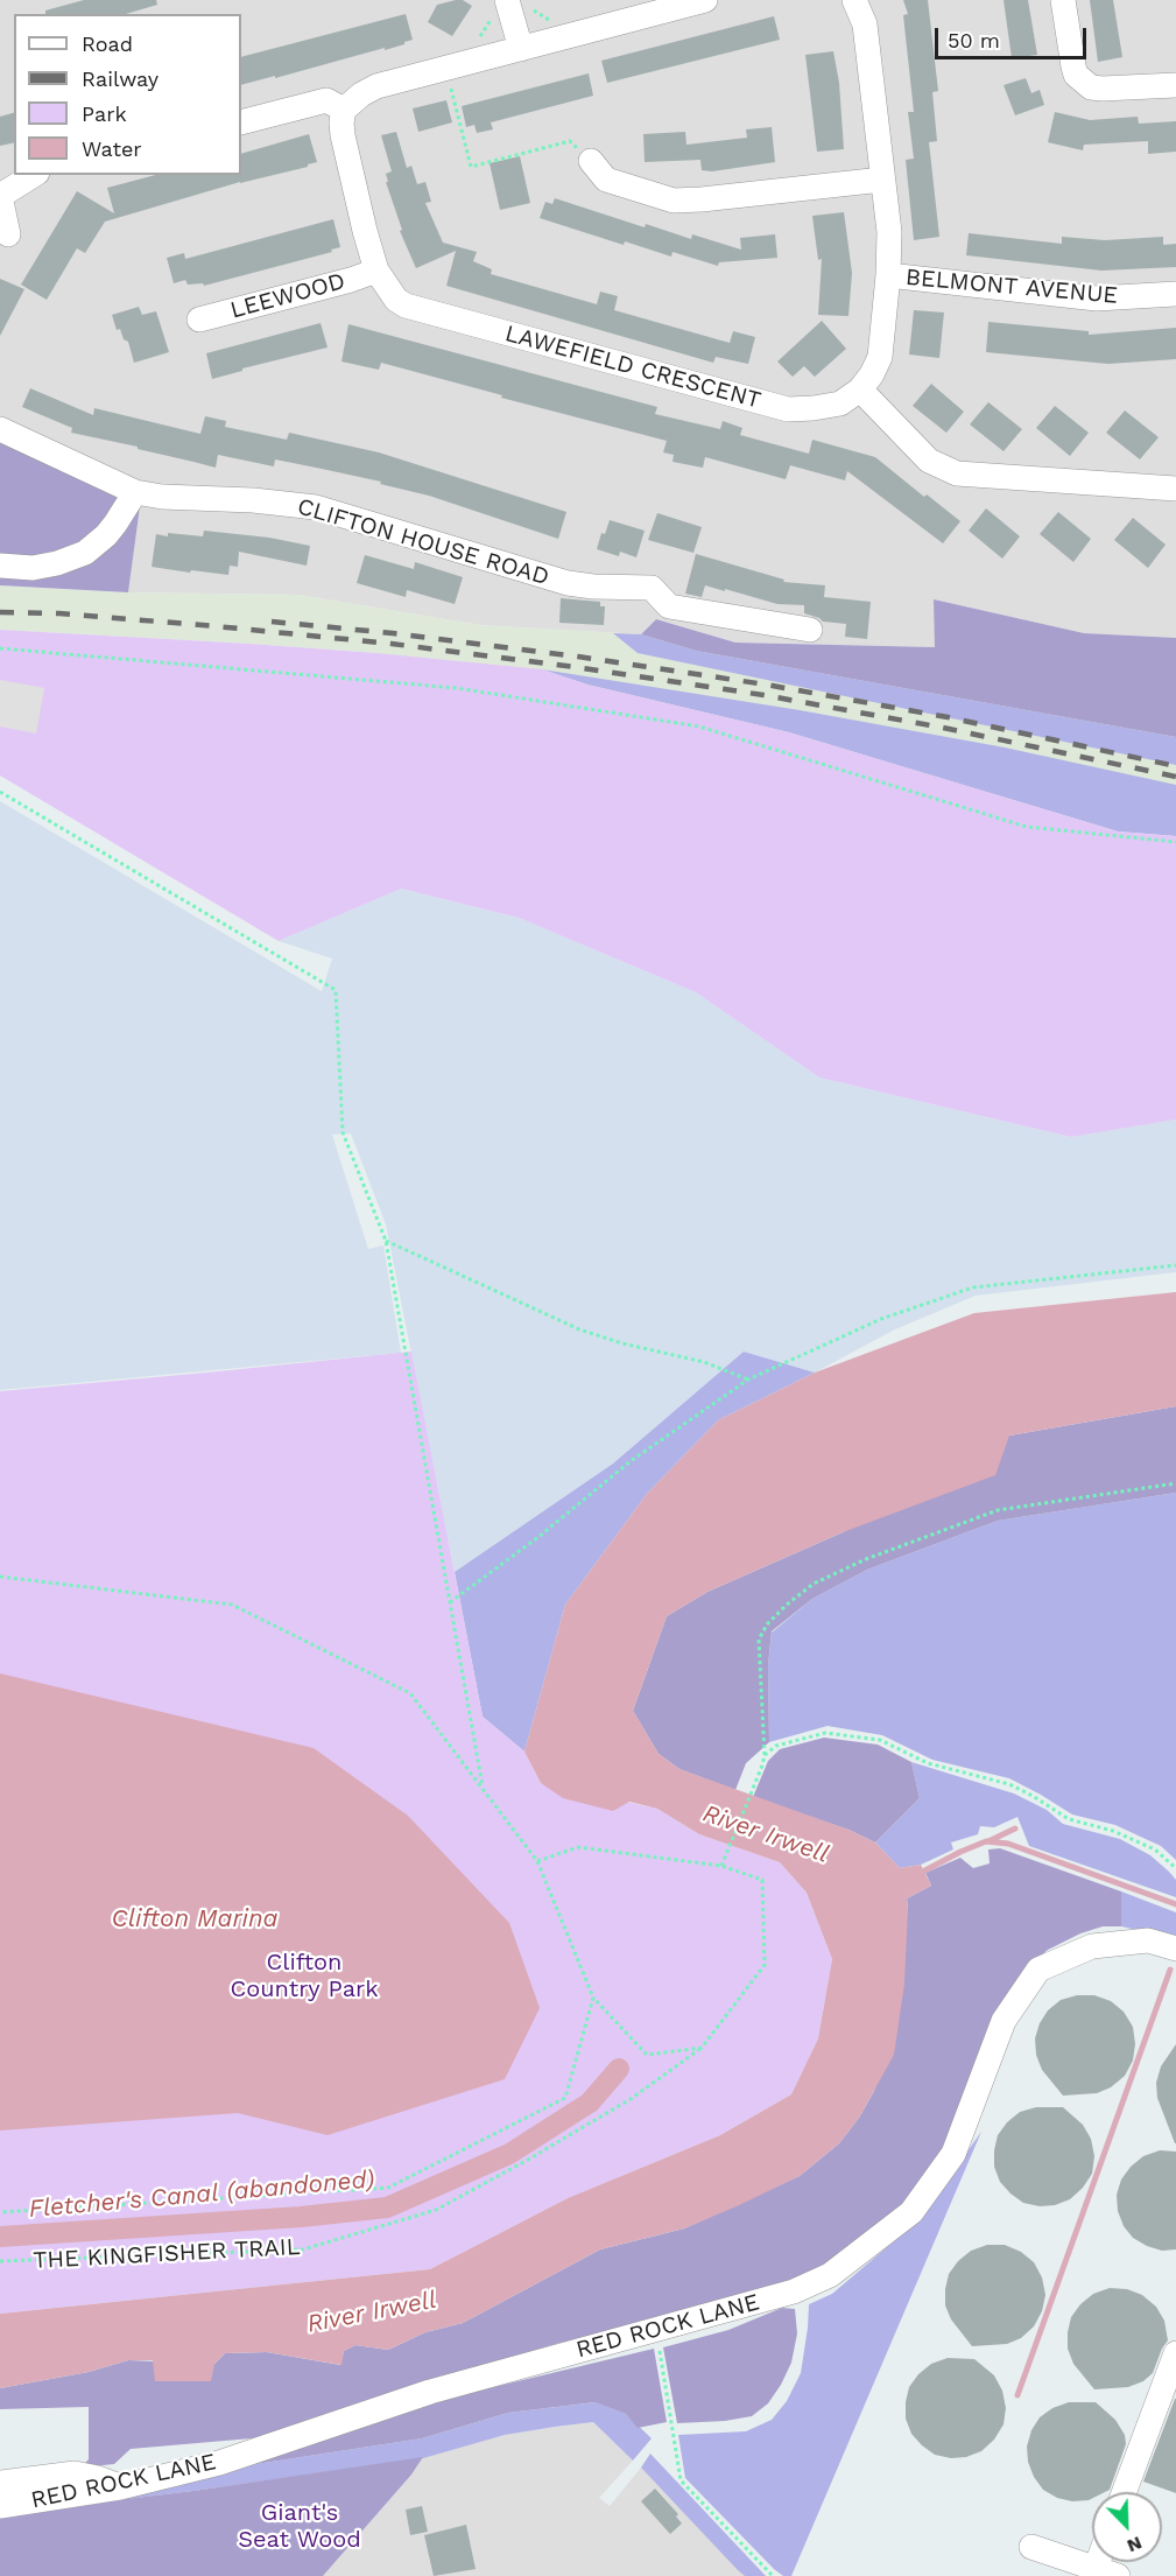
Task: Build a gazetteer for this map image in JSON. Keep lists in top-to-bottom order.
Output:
{
  "streets": {
    "street": [
      "BELMONT AVENUE",
      "LEEWOOD",
      "LAWEFIELD CRESCENT",
      "CLIFTON HOUSE ROAD",
      "RED ROCK LANE"
    ],
    "path": ["THE KINGFISHER TRAIL"]
  },
  "crossings": [
    ["LEEWOOD", "LAWEFIELD CRESCENT"]
  ],
  "water": ["River Irwell", "Clifton Marina", "Fletcher's Canal (abandoned)"],
  "parks": ["Clifton Country Park", "Giant's Seat Wood"],
  "legend": [
    "Road",
    "Railway",
    "Park",
    "Water"
  ],
  "scale_bar": "50 m",
  "north": "bottom right"
}
